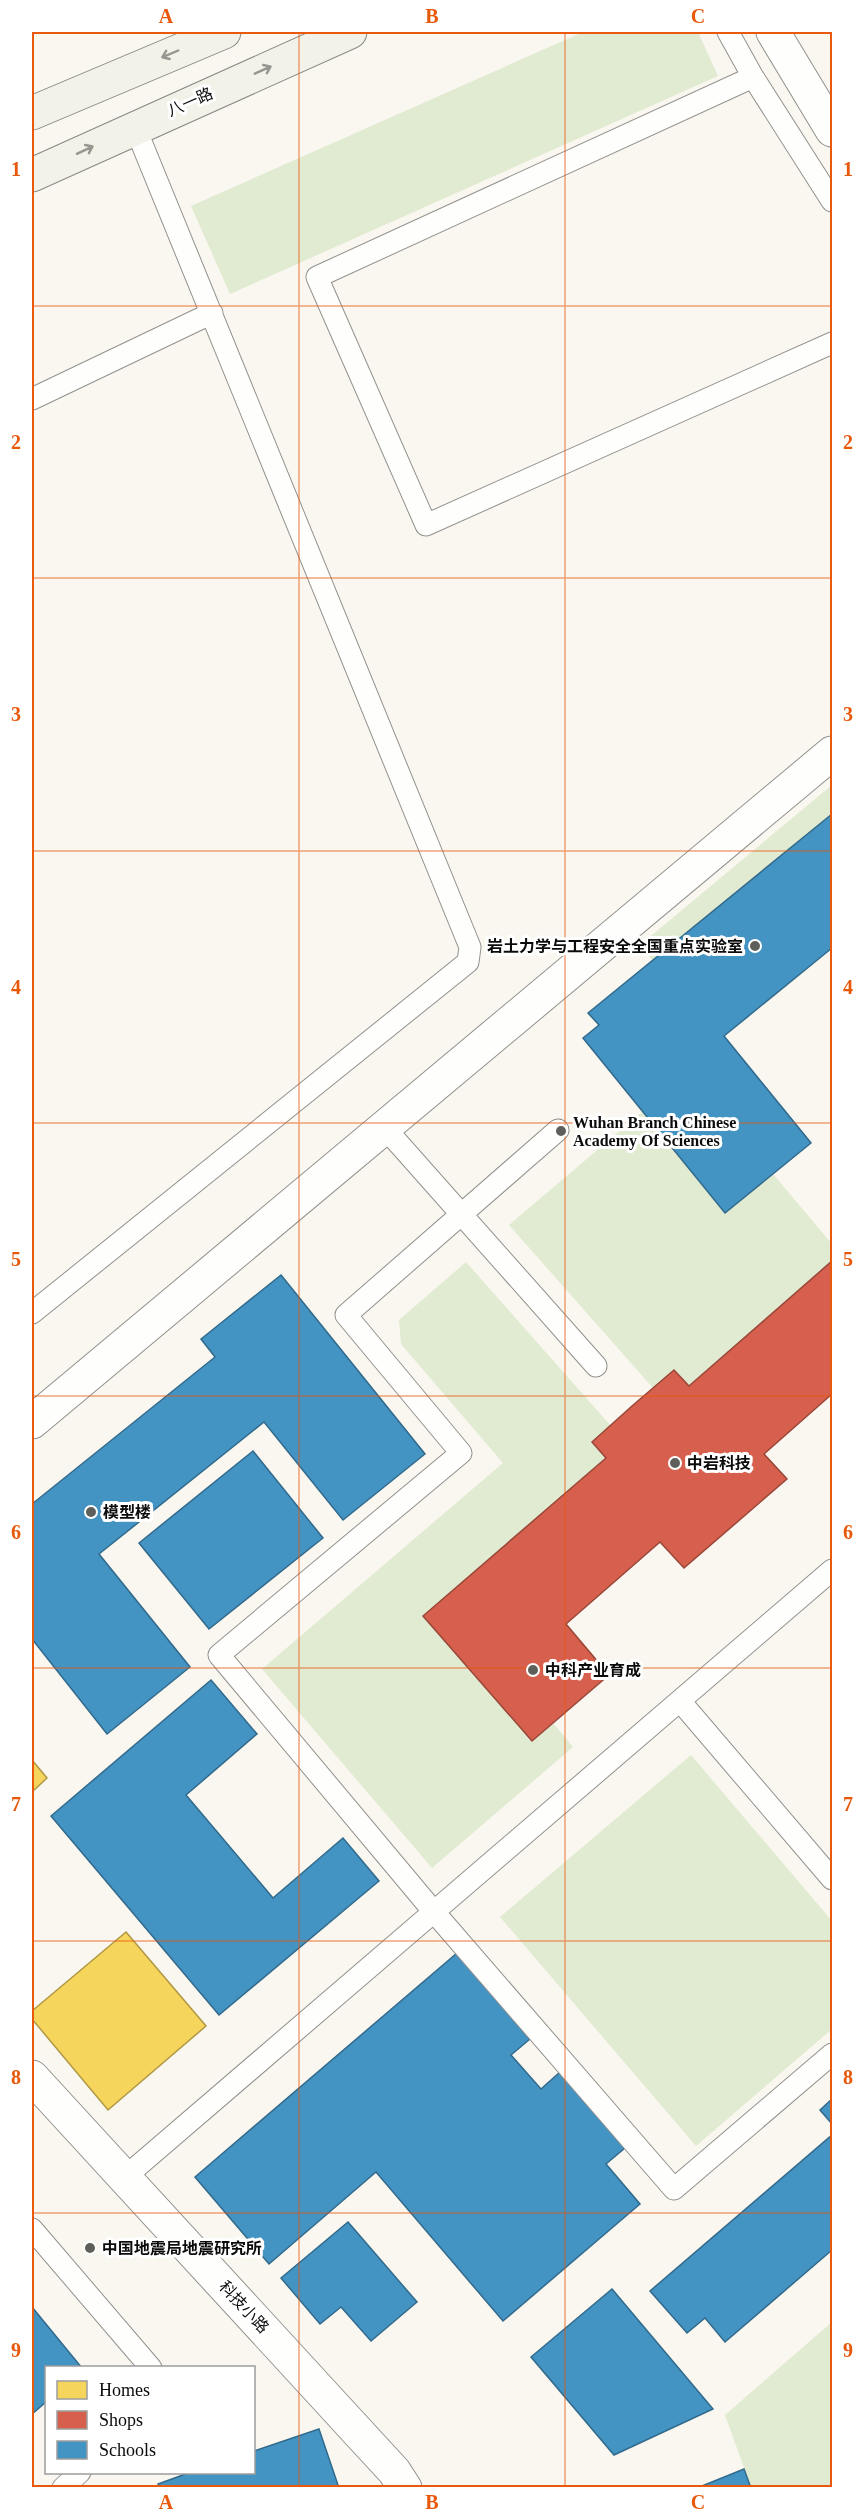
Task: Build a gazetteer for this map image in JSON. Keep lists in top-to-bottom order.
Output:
{
  "streets": {
    "main road": ["八一路"],
    "street": ["科技小路"]
  },
  "places": [
    "岩土力学与工程安全全国重点实验室",
    "Wuhan Branch Chinese Academy Of Sciences",
    "中岩科技",
    "模型楼",
    "中科产业育成",
    "中国地震局地震研究所"
  ],
  "legend": ["Homes", "Shops", "Schools"],
  "grid": {
    "columns": ["A", "B", "C"],
    "rows": [
      "1",
      "2",
      "3",
      "4",
      "5",
      "6",
      "7",
      "8",
      "9"
    ]
  }
}
